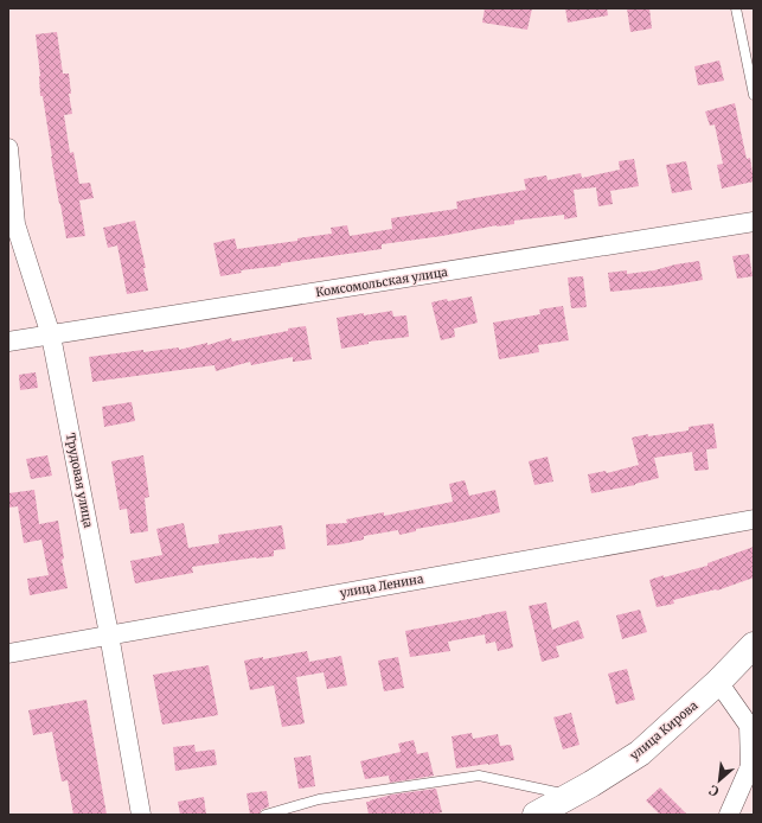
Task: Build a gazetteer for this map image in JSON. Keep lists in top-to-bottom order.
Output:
{
  "streets": {
    "main road": ["улица Кирова"],
    "street": ["Комсомольская улица", "Трудовая улица", "улица Ленина"]
  },
  "crossings": [
    ["Комсомольская улица", "Трудовая улица"],
    ["Трудовая улица", "улица Ленина"]
  ],
  "north": "bottom left"
}
